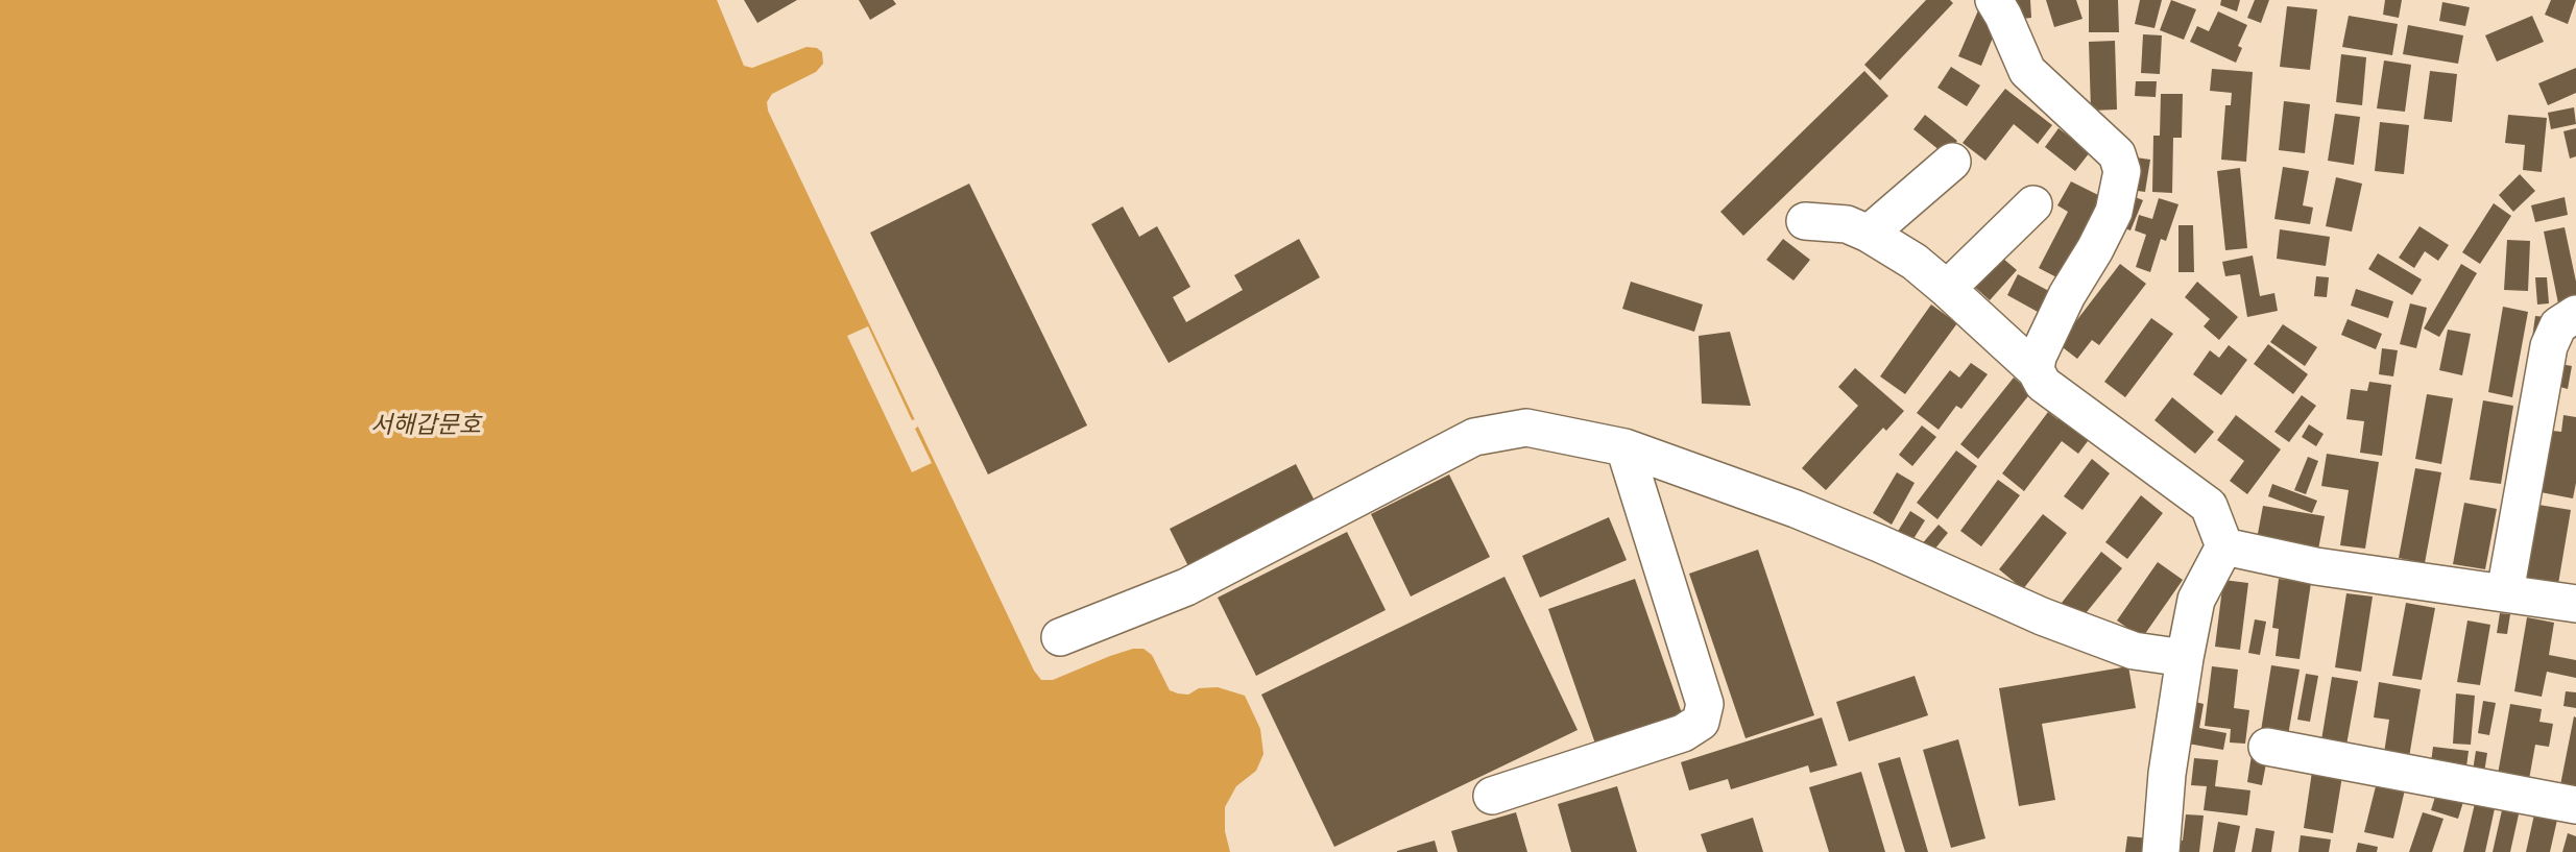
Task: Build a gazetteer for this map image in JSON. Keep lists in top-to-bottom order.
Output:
{
  "water": ["서해갑문호"]
}
